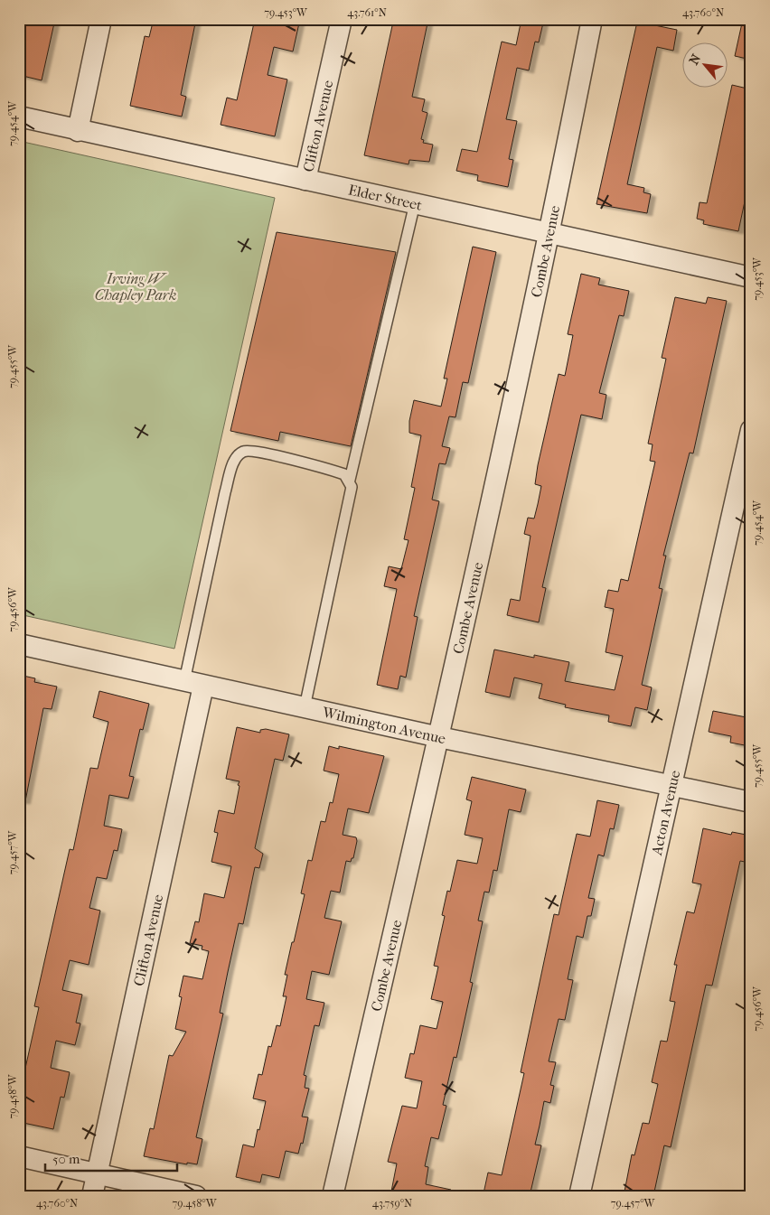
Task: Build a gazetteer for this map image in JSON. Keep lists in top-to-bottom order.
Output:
{
  "streets": {
    "street": [
      "Clifton Avenue",
      "Elder Street",
      "Combe Avenue",
      "Wilmington Avenue",
      "Acton Avenue"
    ]
  },
  "crossings": [
    ["Clifton Avenue", "Elder Street"],
    ["Clifton Avenue", "Wilmington Avenue"],
    ["Elder Street", "Combe Avenue"],
    ["Combe Avenue", "Wilmington Avenue"],
    ["Wilmington Avenue", "Acton Avenue"]
  ],
  "parks": ["Irving W Chapley Park"],
  "scale_bar": "50 m",
  "north": "top left",
  "coordinates": [
    "79.453°W",
    "43.761°N",
    "43.760°N",
    "79.454°W",
    "79.455°W",
    "79.456°W",
    "79.457°W",
    "79.458°W",
    "43.759°N"
  ]
}
